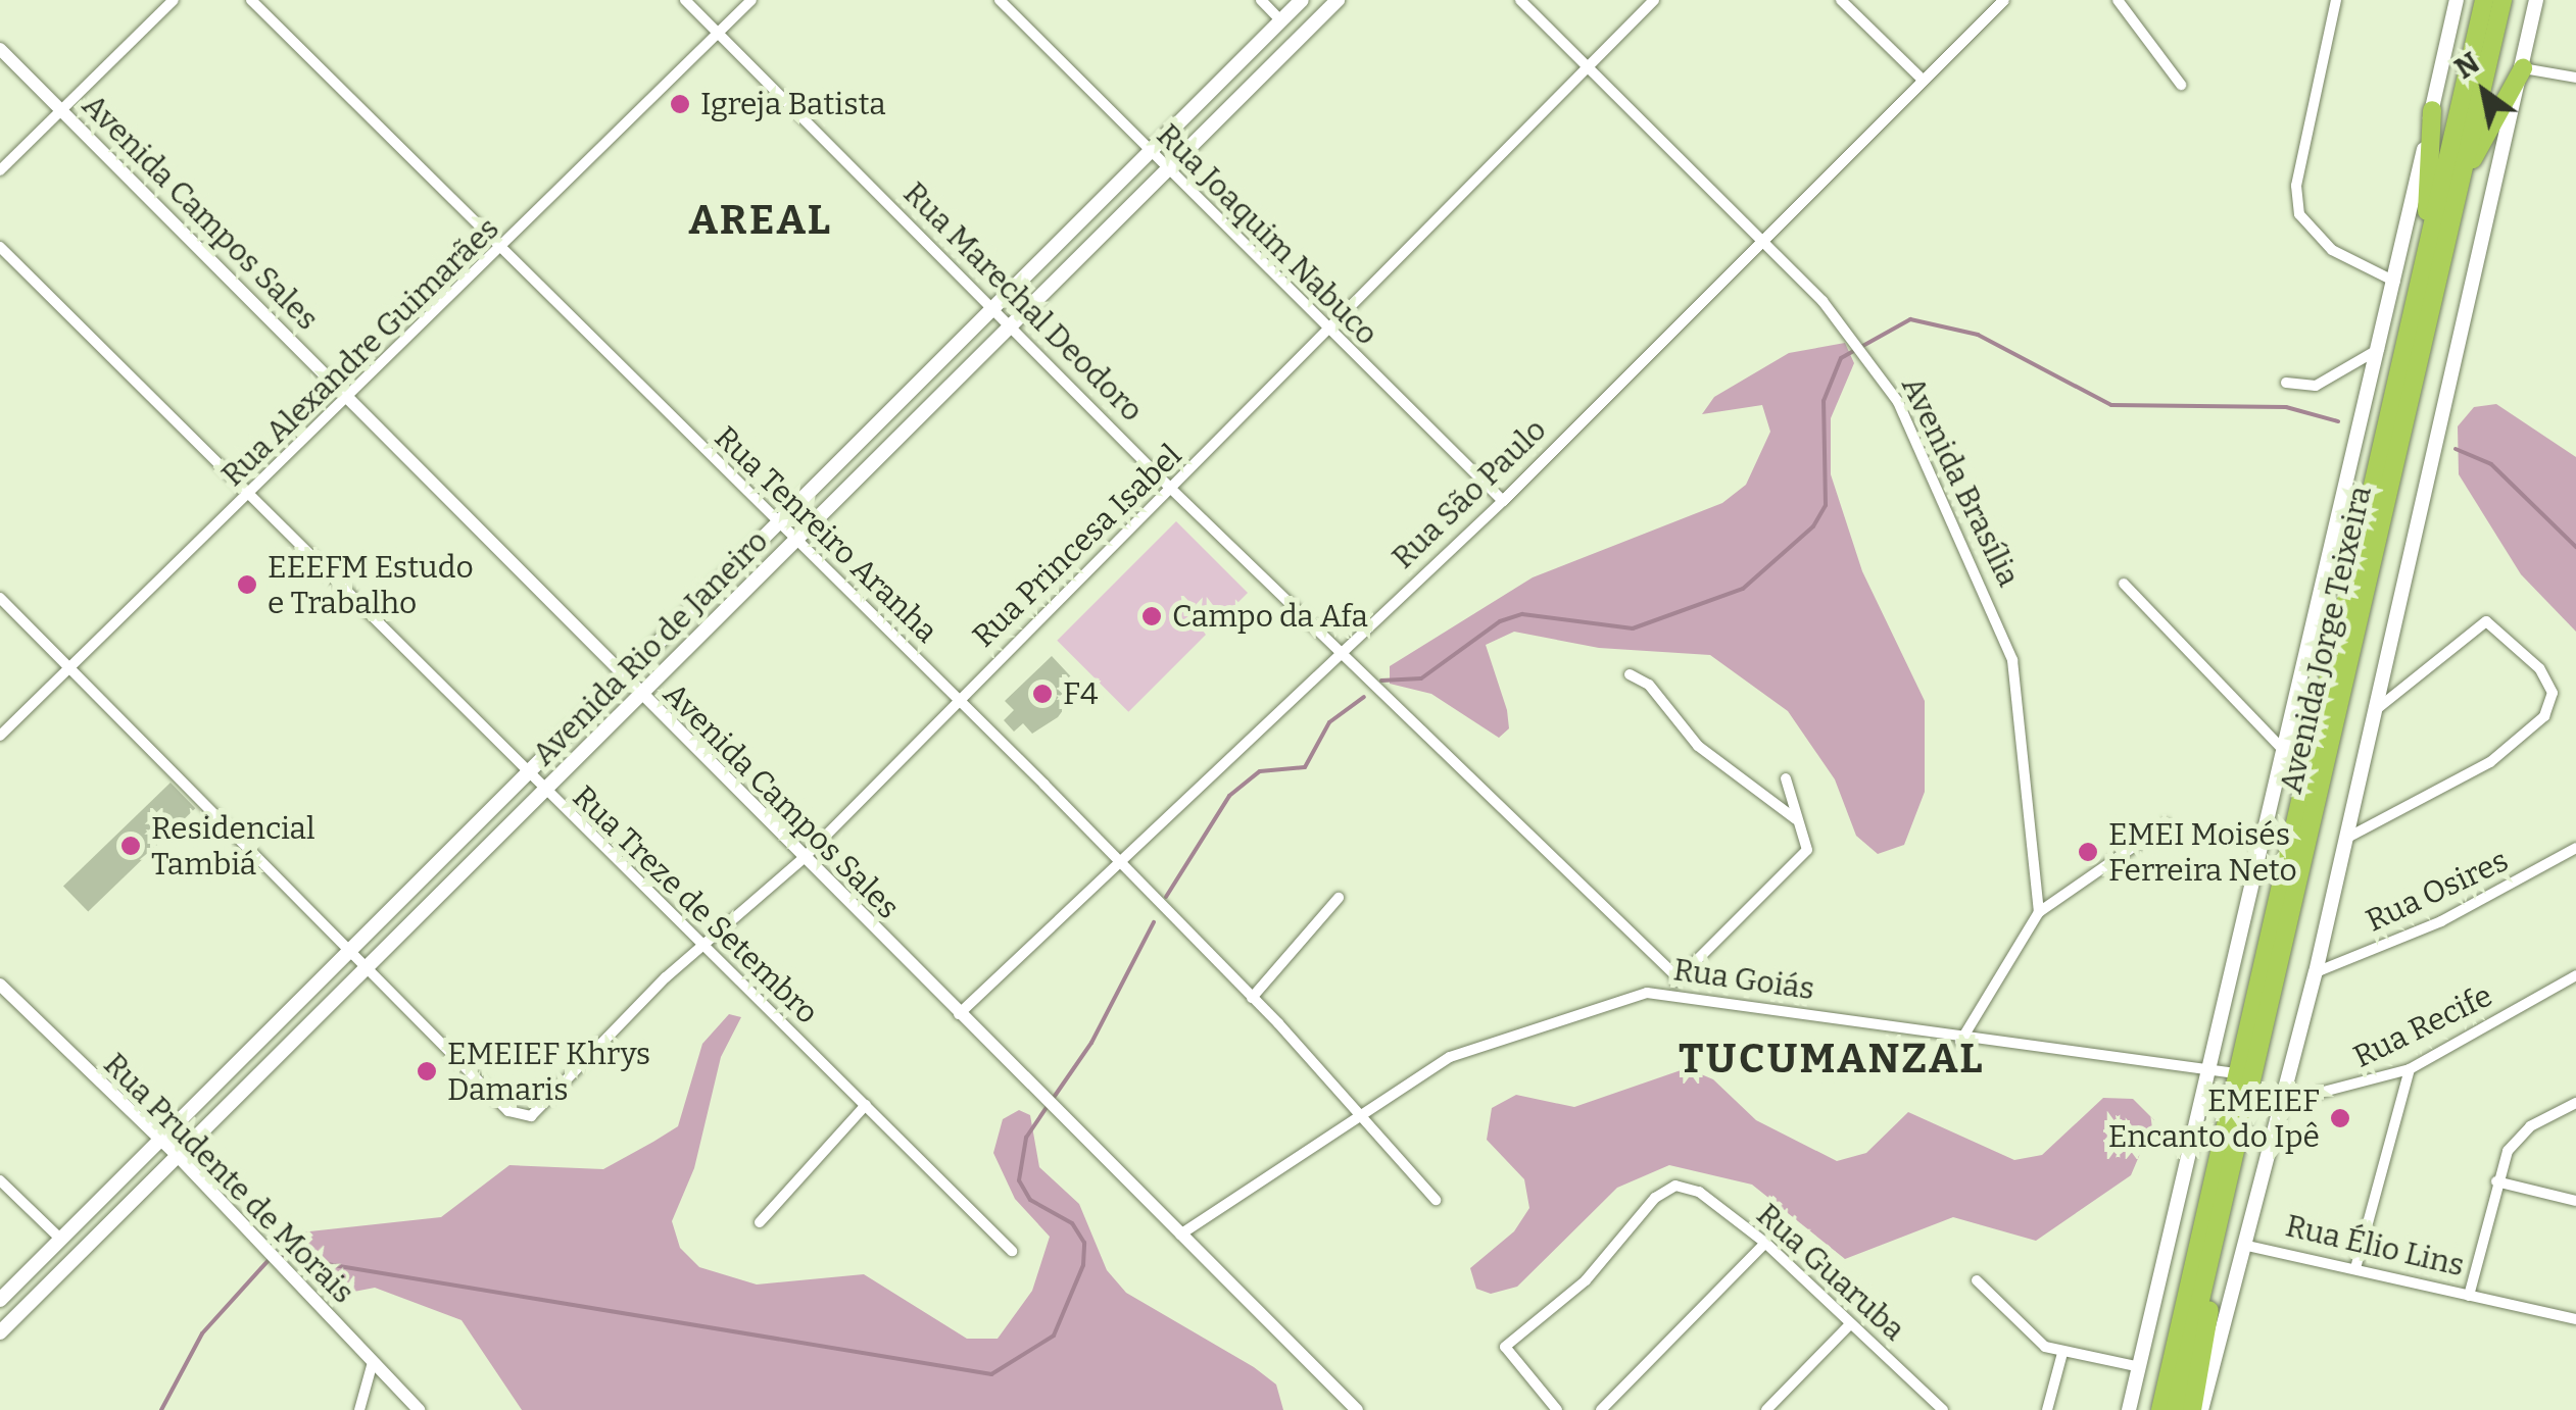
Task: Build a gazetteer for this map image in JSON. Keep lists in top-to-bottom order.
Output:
{
  "streets": {
    "highway": ["Avenida Jorge Teixeira"],
    "main road": ["Avenida Rio de Janeiro", "Rua Élio Lins"],
    "street": [
      "Avenida Campos Sales",
      "Rua Joaquim Nabuco",
      "Rua Marechal Deodoro",
      "Rua Alexandre Guimarães",
      "Avenida Brasília",
      "Rua São Paulo",
      "Rua Tenreiro Aranha",
      "Rua Princesa Isabel",
      "Rua Osires",
      "Rua Treze de Setembro",
      "Rua Goiás",
      "Rua Recife",
      "Rua Prudente de Morais",
      "Rua Guaruba"
    ]
  },
  "crossings": [
    ["Avenida Campos Sales", "Rua Alexandre Guimarães"],
    ["Avenida Campos Sales", "Rua São Paulo"],
    ["Avenida Campos Sales", "Rua Princesa Isabel"],
    ["Avenida Campos Sales", "Avenida Rio de Janeiro"],
    ["Avenida Campos Sales", "Rua Goiás"],
    ["Rua Joaquim Nabuco", "Rua São Paulo"],
    ["Rua Joaquim Nabuco", "Rua Princesa Isabel"],
    ["Rua Joaquim Nabuco", "Avenida Rio de Janeiro"],
    ["Rua Marechal Deodoro", "Rua Alexandre Guimarães"],
    ["Rua Marechal Deodoro", "Rua São Paulo"],
    ["Rua Marechal Deodoro", "Rua Princesa Isabel"],
    ["Rua Marechal Deodoro", "Avenida Rio de Janeiro"],
    ["Rua Alexandre Guimarães", "Rua Tenreiro Aranha"],
    ["Rua Alexandre Guimarães", "Rua Treze de Setembro"],
    ["Avenida Brasília", "Rua São Paulo"],
    ["Avenida Brasília", "Rua Princesa Isabel"],
    ["Rua São Paulo", "Rua Tenreiro Aranha"],
    ["Rua Tenreiro Aranha", "Rua Princesa Isabel"],
    ["Rua Tenreiro Aranha", "Avenida Rio de Janeiro"],
    ["Rua Tenreiro Aranha", "Rua Goiás"],
    ["Rua Princesa Isabel", "Avenida Rio de Janeiro"],
    ["Rua Princesa Isabel", "Rua Treze de Setembro"],
    ["Avenida Jorge Teixeira", "Rua Goiás"],
    ["Avenida Rio de Janeiro", "Rua Treze de Setembro"],
    ["Avenida Rio de Janeiro", "Rua Prudente de Morais"],
    ["Rua Osires", "Rua Élio Lins"],
    ["Rua Recife", "Rua Élio Lins"]
  ],
  "districts": ["AREAL", "TUCUMANZAL"],
  "places": [
    "Igreja Batista",
    "EEEFM Estudo e Trabalho",
    "Campo da Afa",
    "F4",
    "Residencial Tambiá",
    "EMEI Moisés Ferreira Neto",
    "EMEIEF Khrys Damaris",
    "EMEIEF Encanto do Ipê"
  ],
  "north": "top left"
}
